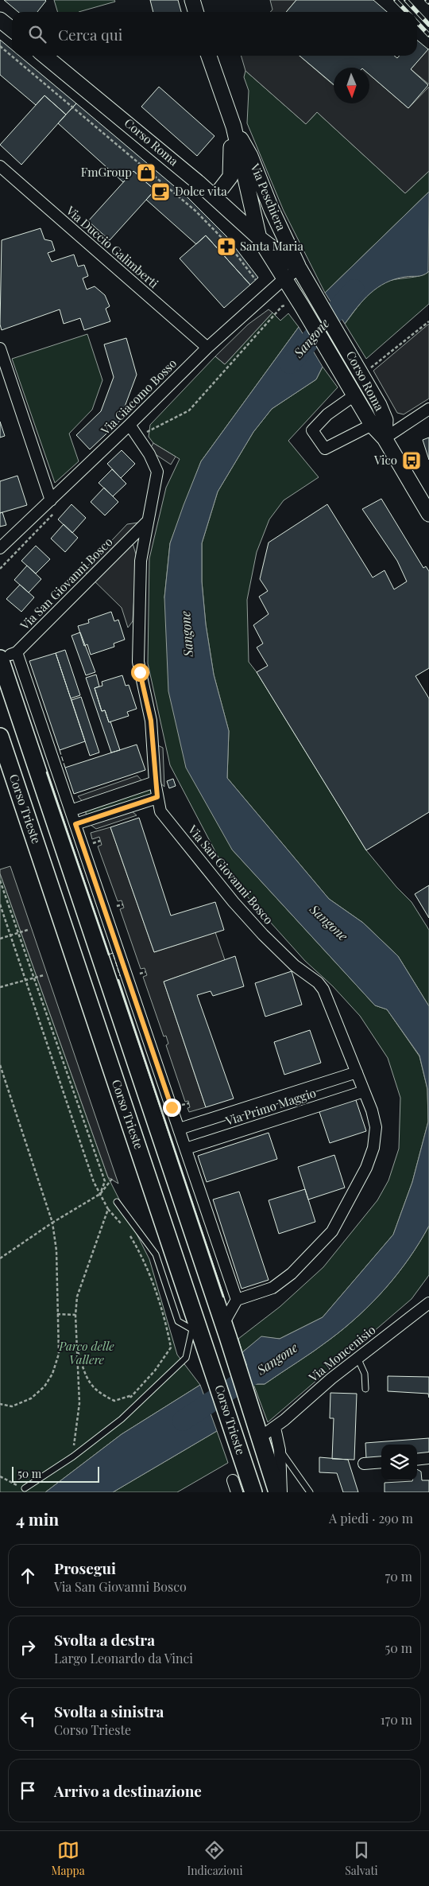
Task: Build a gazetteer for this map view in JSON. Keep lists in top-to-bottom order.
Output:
{
  "streets": {
    "main road": ["Corso Trieste"],
    "street": [
      "Corso Roma",
      "Via Peschiera",
      "Via Duccio Galimberti",
      "Via Giacomo Bosso",
      "Via San Giovanni Bosco",
      "Via Primo Maggio",
      "Via Moncenisio"
    ]
  },
  "crossings": [
    ["Corso Roma", "Via Peschiera"],
    ["Corso Roma", "Via Giacomo Bosso"],
    ["Via Peschiera", "Via Giacomo Bosso"],
    ["Via Duccio Galimberti", "Via Giacomo Bosso"],
    ["Via Giacomo Bosso", "Via San Giovanni Bosco"],
    ["Via San Giovanni Bosco", "Corso Trieste"],
    ["Via San Giovanni Bosco", "Via Primo Maggio"],
    ["Corso Trieste", "Via Moncenisio"]
  ],
  "water": ["Sangone"],
  "parks": ["Parco delle Vallere"],
  "places": {
    "shop": ["FmGroup"],
    "cafe": ["Dolce vita"],
    "pharmacy": ["Santa Maria"],
    "bus stop": ["Vico"]
  },
  "scale_bar": "50 m",
  "north": "bottom",
  "page": {
    "search": "Cerca qui",
    "scale": "50 m",
    "heading": ["4 min", "A piedi · 290 m"],
    "list": [
      ["Prosegui", "Via San Giovanni Bosco", "70 m"],
      ["Svolta a destra", "Largo Leonardo da Vinci", "50 m"],
      ["Svolta a sinistra", "Corso Trieste", "170 m"],
      "Arrivo a destinazione"
    ],
    "nav": ["Mappa", "Indicazioni", "Salvati"]
  }
}
